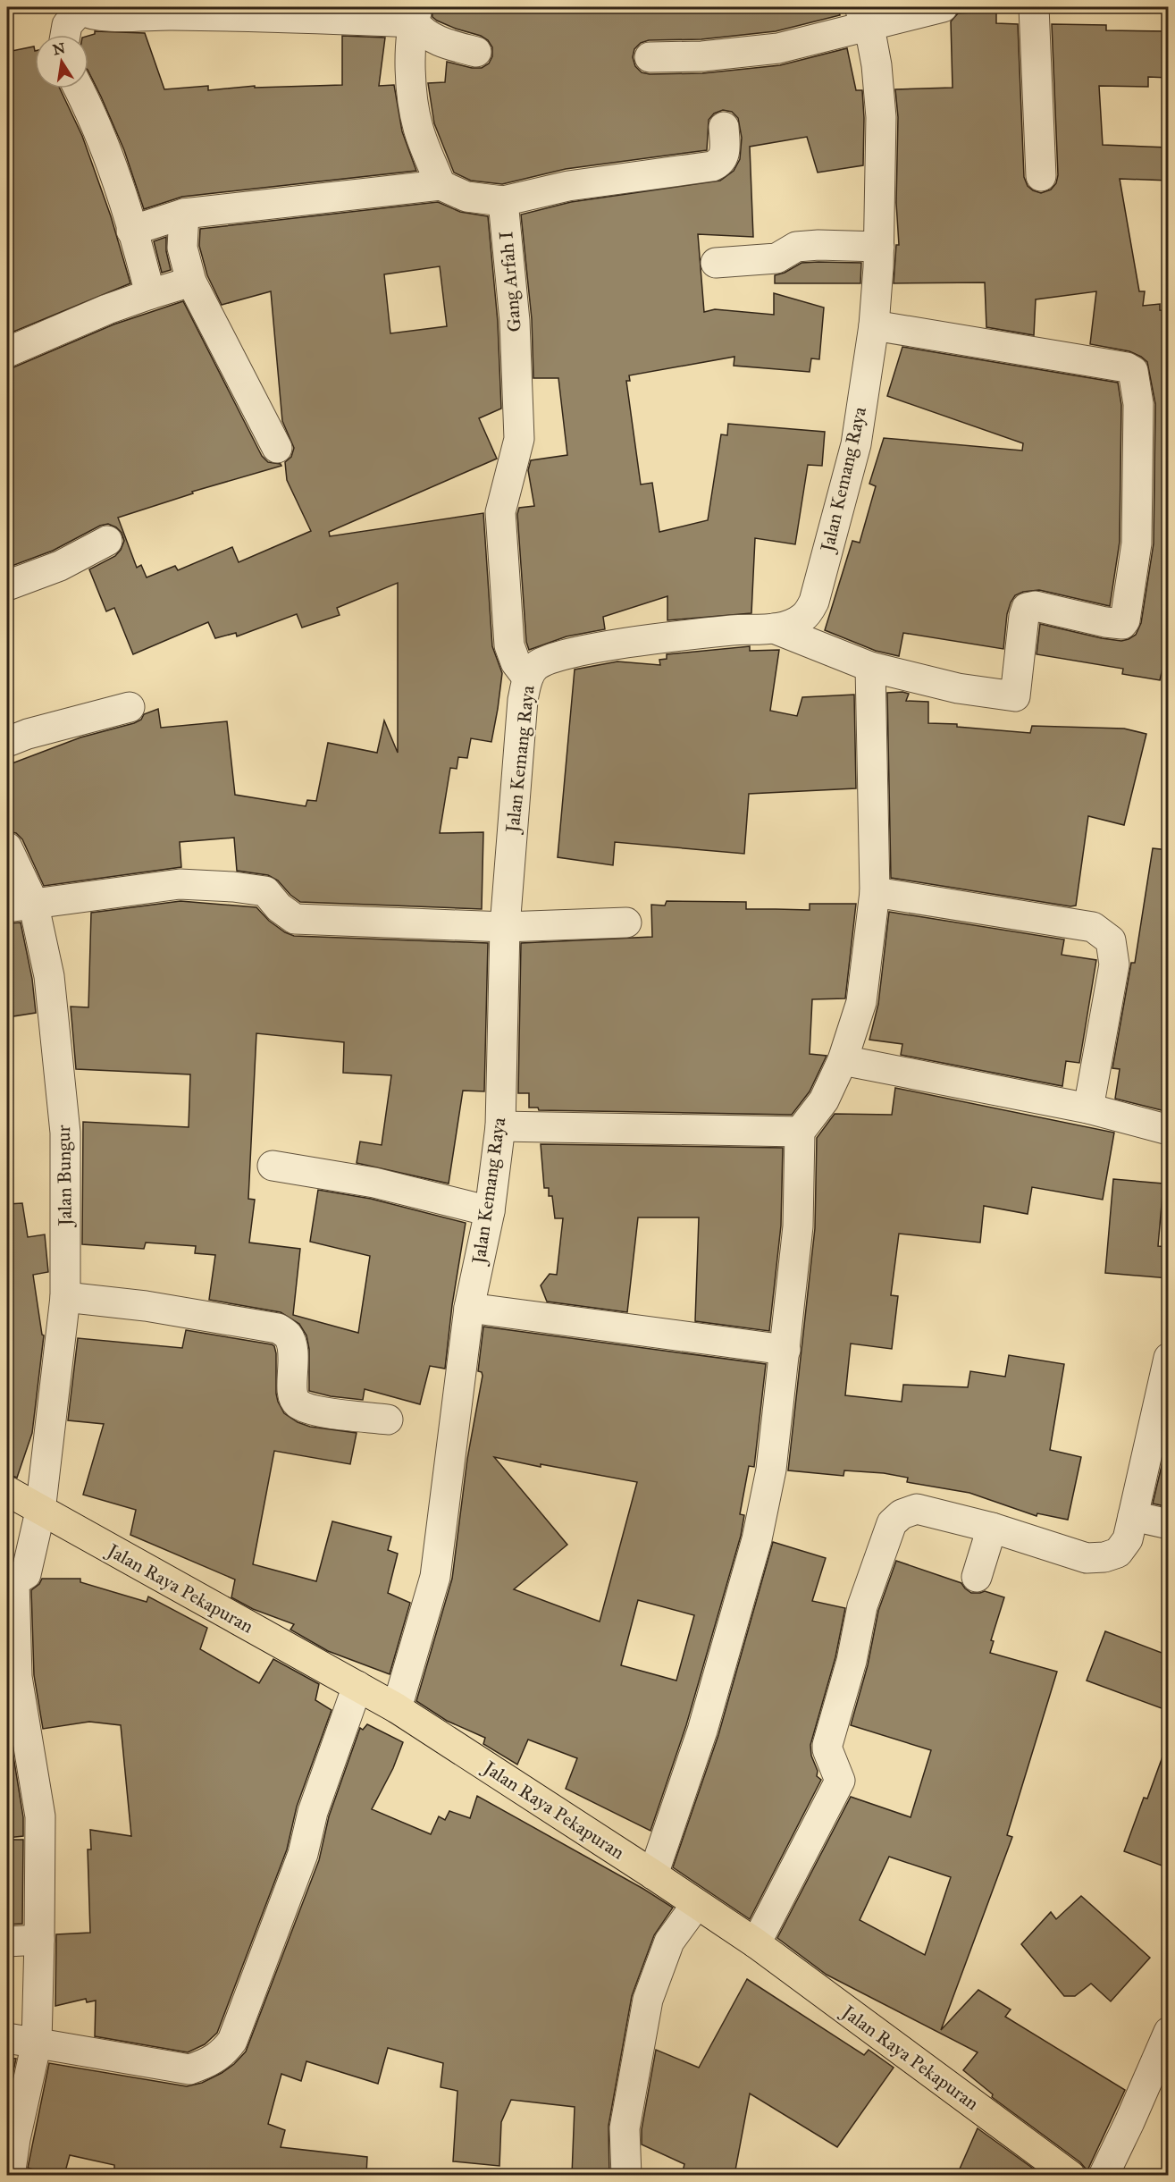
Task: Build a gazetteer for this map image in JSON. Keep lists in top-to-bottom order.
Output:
{
  "streets": {
    "main road": ["Jalan Raya Pekapuran"],
    "street": ["Gang Arfah I", "Jalan Kemang Raya", "Jalan Bungur"]
  },
  "crossings": [
    ["Gang Arfah I", "Jalan Kemang Raya"],
    ["Jalan Kemang Raya", "Jalan Raya Pekapuran"],
    ["Jalan Bungur", "Jalan Raya Pekapuran"]
  ],
  "north": "top"
}
